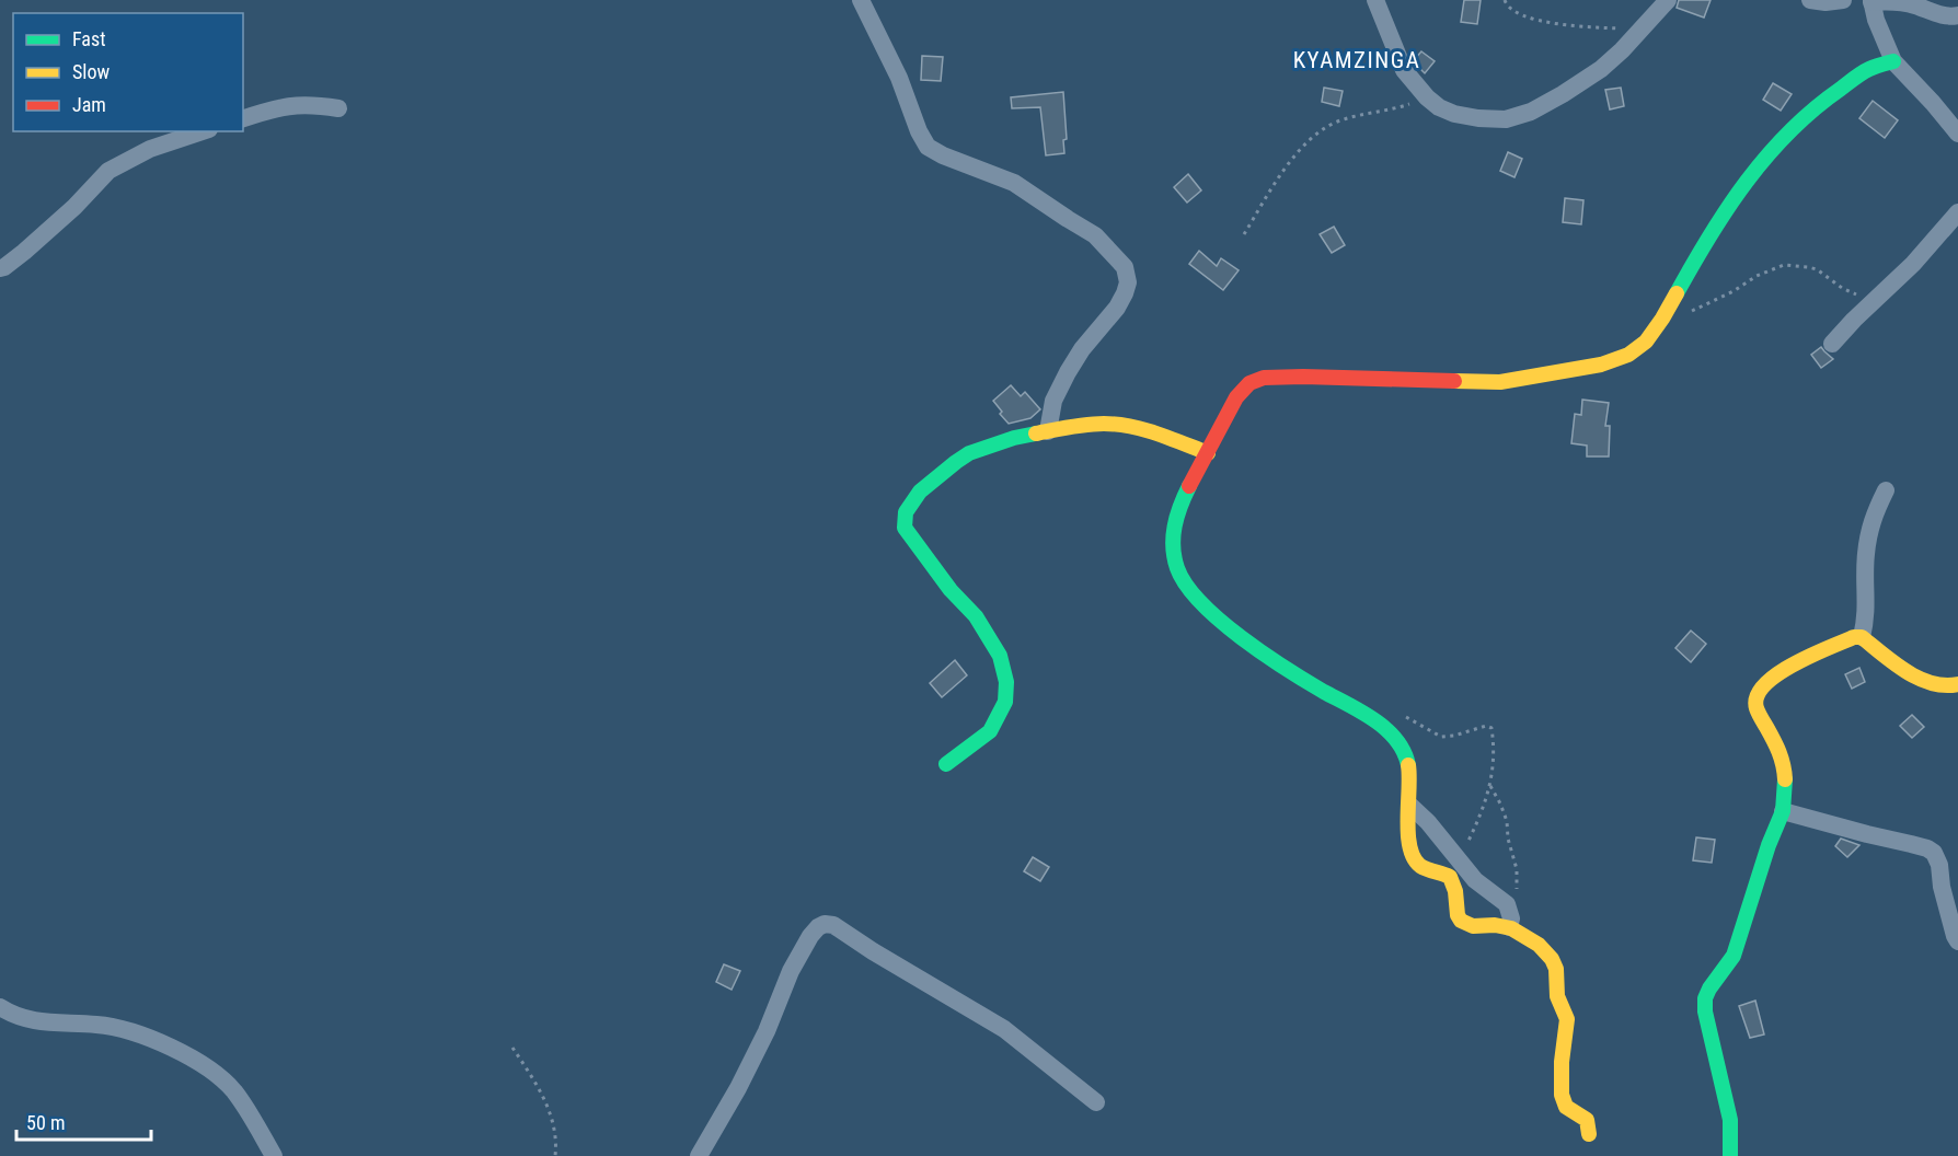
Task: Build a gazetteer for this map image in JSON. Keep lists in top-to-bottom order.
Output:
{
  "districts": ["KYAMZINGA"],
  "legend": ["Fast", "Slow", "Jam"],
  "scale_bar": "50 m"
}
